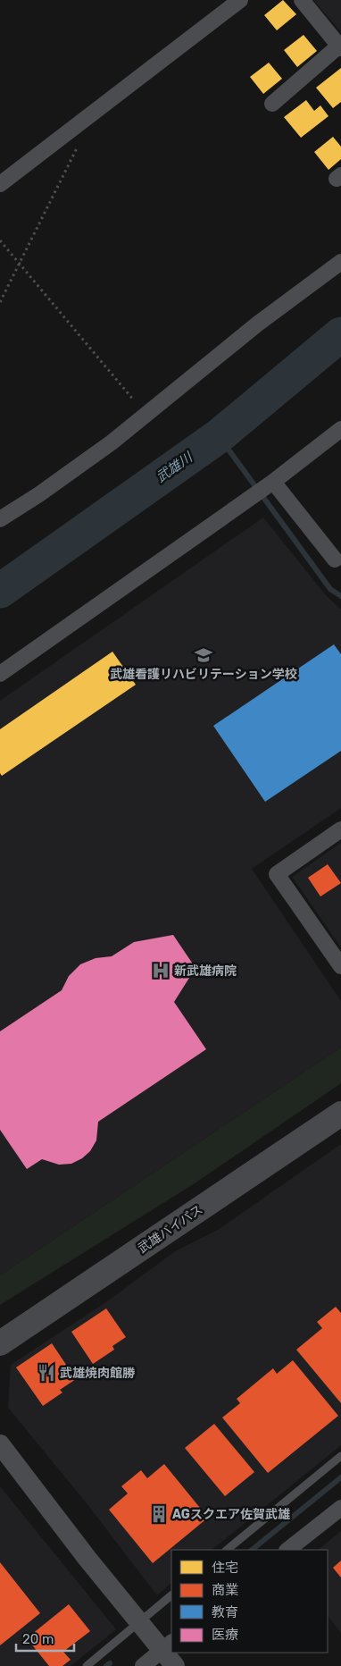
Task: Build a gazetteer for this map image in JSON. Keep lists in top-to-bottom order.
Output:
{
  "streets": {
    "highway": ["武雄バイパス"]
  },
  "water": ["武雄川"],
  "places": {
    "school or university": ["武雄看護リハビリテーション学校"],
    "hospital": ["新武雄病院"],
    "restaurant": ["武雄焼肉館勝"],
    "building": ["AGスクエア佐賀武雄"]
  },
  "legend": [
    "住宅",
    "商業",
    "教育",
    "医療"
  ],
  "scale_bar": "20 m"
}
